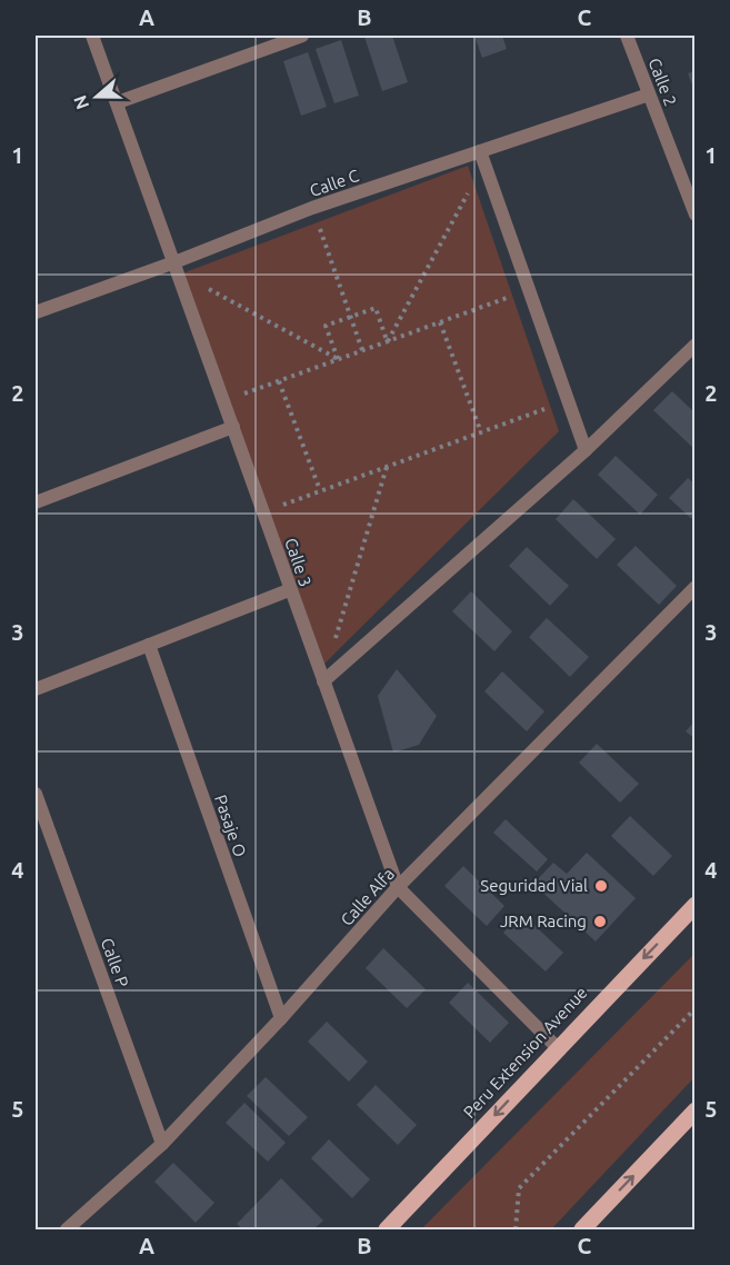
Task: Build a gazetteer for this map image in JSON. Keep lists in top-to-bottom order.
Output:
{
  "streets": {
    "main road": ["Peru Extension Avenue"],
    "street": [
      "Calle 2",
      "Calle C",
      "Calle 3",
      "Pasaje O",
      "Calle Alfa",
      "Calle P"
    ]
  },
  "crossings": [
    ["Calle 2", "Calle C"],
    ["Calle C", "Calle 3"],
    ["Calle 3", "Calle Alfa"],
    ["Calle 3", "Peru Extension Avenue"],
    ["Pasaje O", "Calle Alfa"],
    ["Calle Alfa", "Calle P"]
  ],
  "places": ["Seguridad Vial", "JRM Racing"],
  "north": "left",
  "grid": {
    "columns": ["A", "B", "C"],
    "rows": [
      "1",
      "2",
      "3",
      "4",
      "5"
    ]
  }
}
